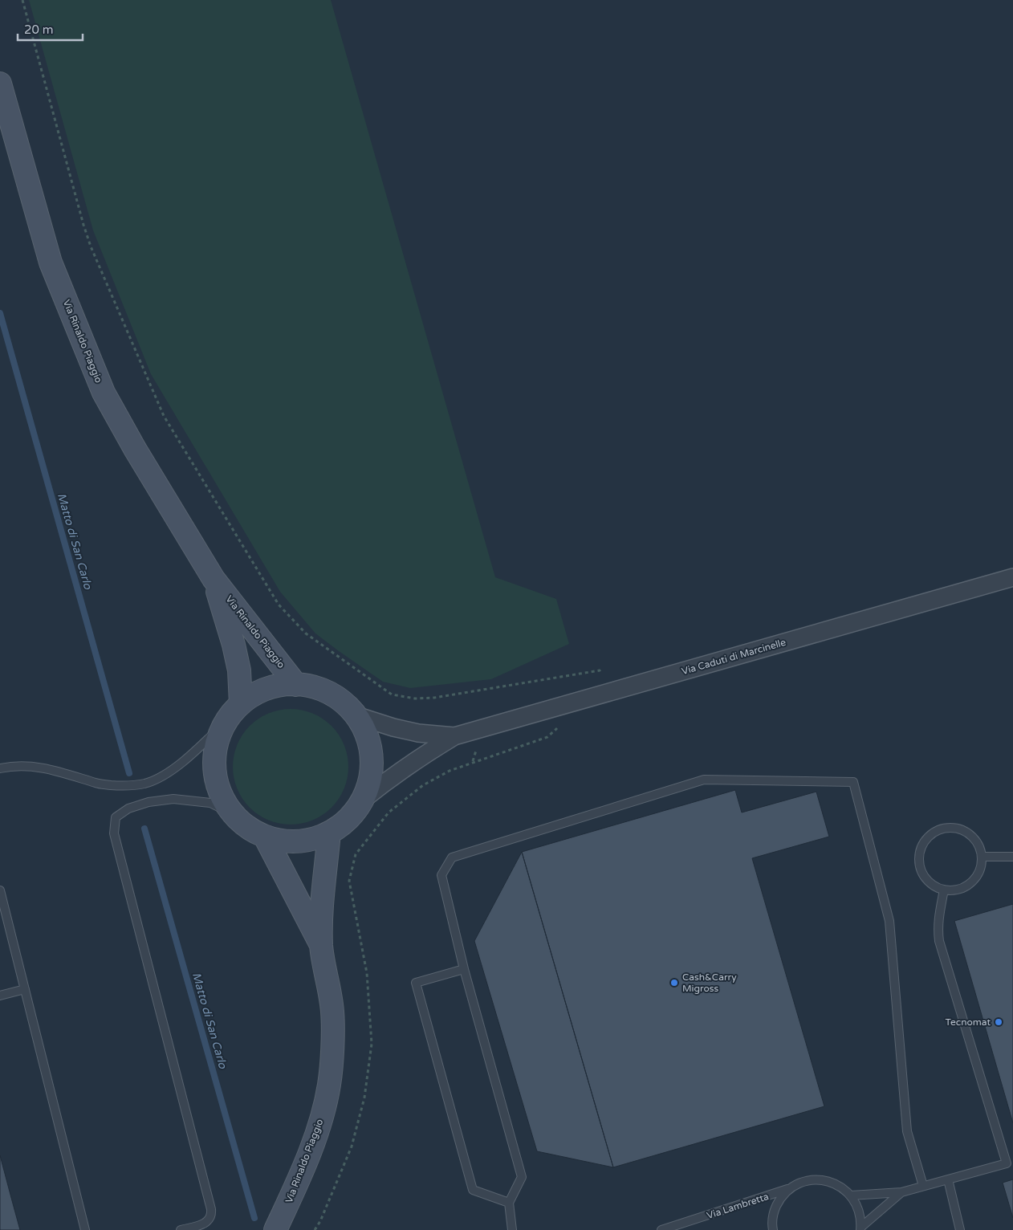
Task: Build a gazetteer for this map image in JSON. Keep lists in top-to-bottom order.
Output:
{
  "streets": {
    "street": ["Via Rinaldo Piaggio", "Via Caduti di Marcinelle"],
    "lane": ["Via Lambretta"]
  },
  "water": ["Matto di San Carlo"],
  "places": ["Cash&Carry Migross", "Tecnomat"],
  "scale_bar": "20 m"
}
